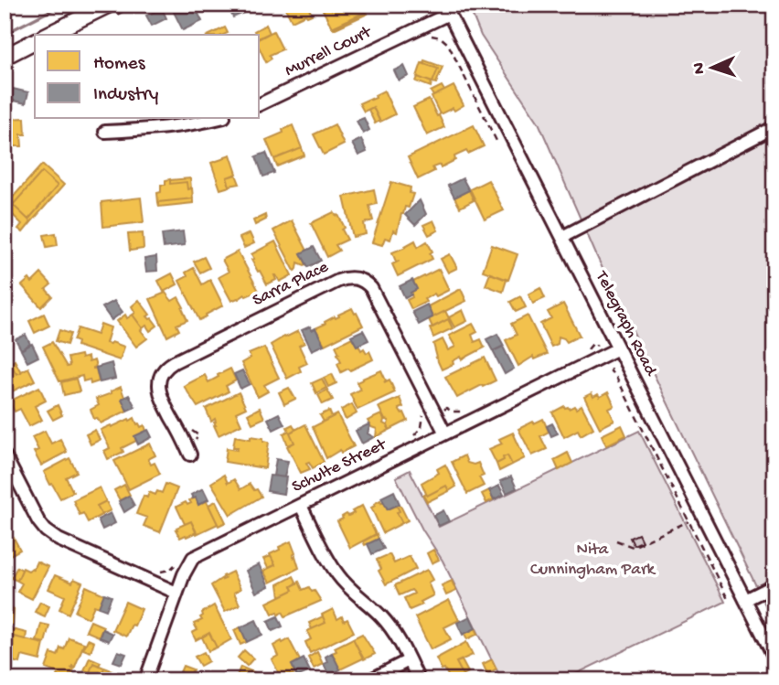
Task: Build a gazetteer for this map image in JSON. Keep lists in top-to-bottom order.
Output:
{
  "streets": {
    "street": [
      "Murrell Court",
      "Sarra Place",
      "Telegraph Road",
      "Schulte Street"
    ]
  },
  "crossings": [
    ["Murrell Court", "Telegraph Road"],
    ["Sarra Place", "Schulte Street"],
    ["Telegraph Road", "Schulte Street"]
  ],
  "parks": ["Nita Cunningham Park"],
  "legend": ["Homes", "Industry"],
  "north": "left"
}
